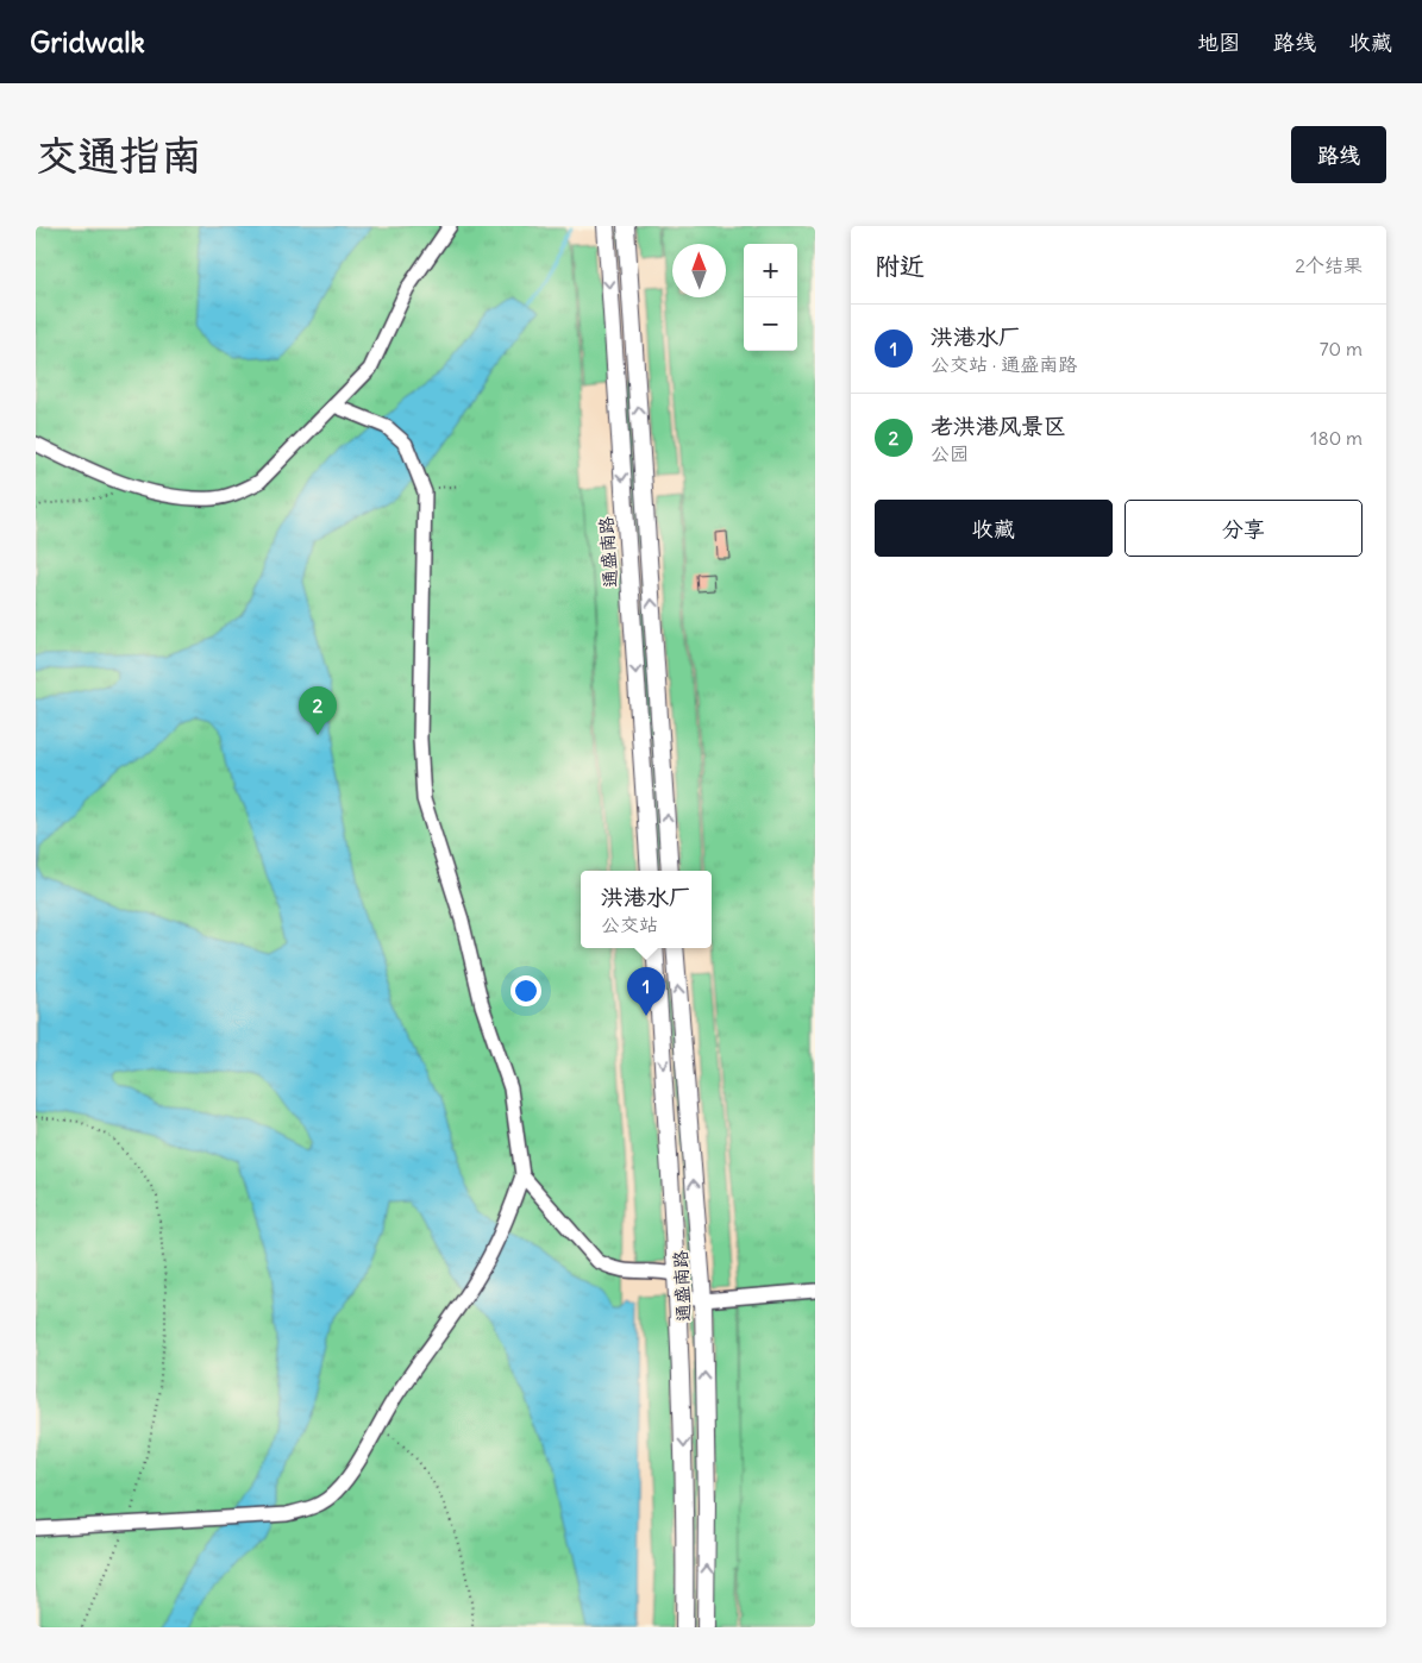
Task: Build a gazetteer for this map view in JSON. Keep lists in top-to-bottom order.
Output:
{
  "streets": {
    "main road": ["通盛南路"]
  },
  "north": "top",
  "page": {
    "header": "Gridwalk",
    "nav": ["地图", "路线", "收藏"],
    "buttons": [
      "路线",
      ["收藏", "分享"]
    ],
    "title": "交通指南",
    "heading": ["附近", "2个结果"],
    "map_buttons": ["+", "−"],
    "list": [
      {
        "mark": "1",
        "name": "洪港水厂",
        "note": "公交站 · 通盛南路",
        "value": "70 m"
      },
      {
        "mark": "2",
        "name": "老洪港风景区",
        "note": "公园",
        "value": "180 m"
      }
    ],
    "pins": ["2", "1"],
    "popup": ["洪港水厂", "公交站"]
  }
}
